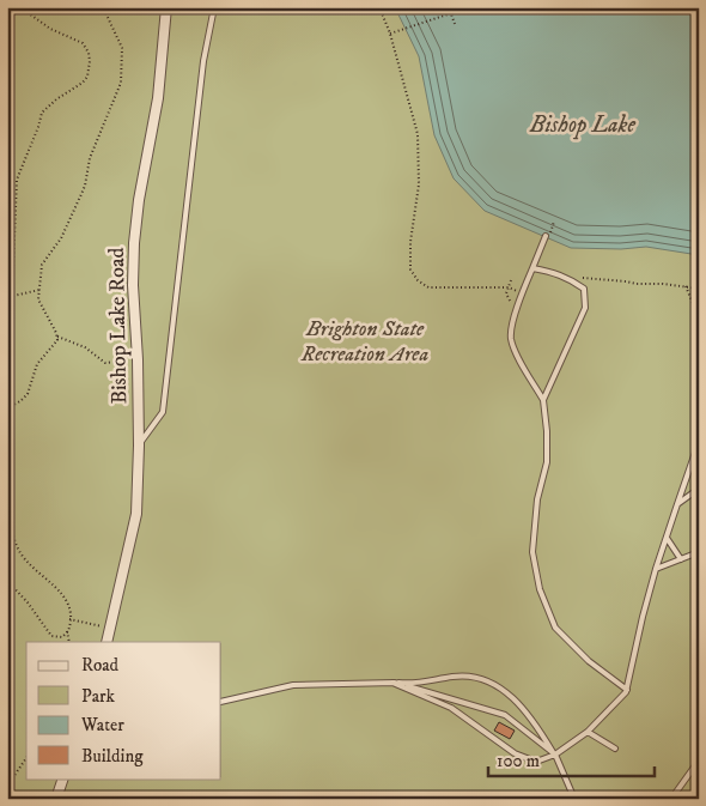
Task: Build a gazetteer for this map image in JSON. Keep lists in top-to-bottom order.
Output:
{
  "streets": {
    "street": ["Bishop Lake Road"]
  },
  "water": ["Bishop Lake"],
  "parks": ["Brighton State Recreation Area"],
  "legend": [
    "Road",
    "Park",
    "Water",
    "Building"
  ],
  "scale_bar": "100 m"
}
